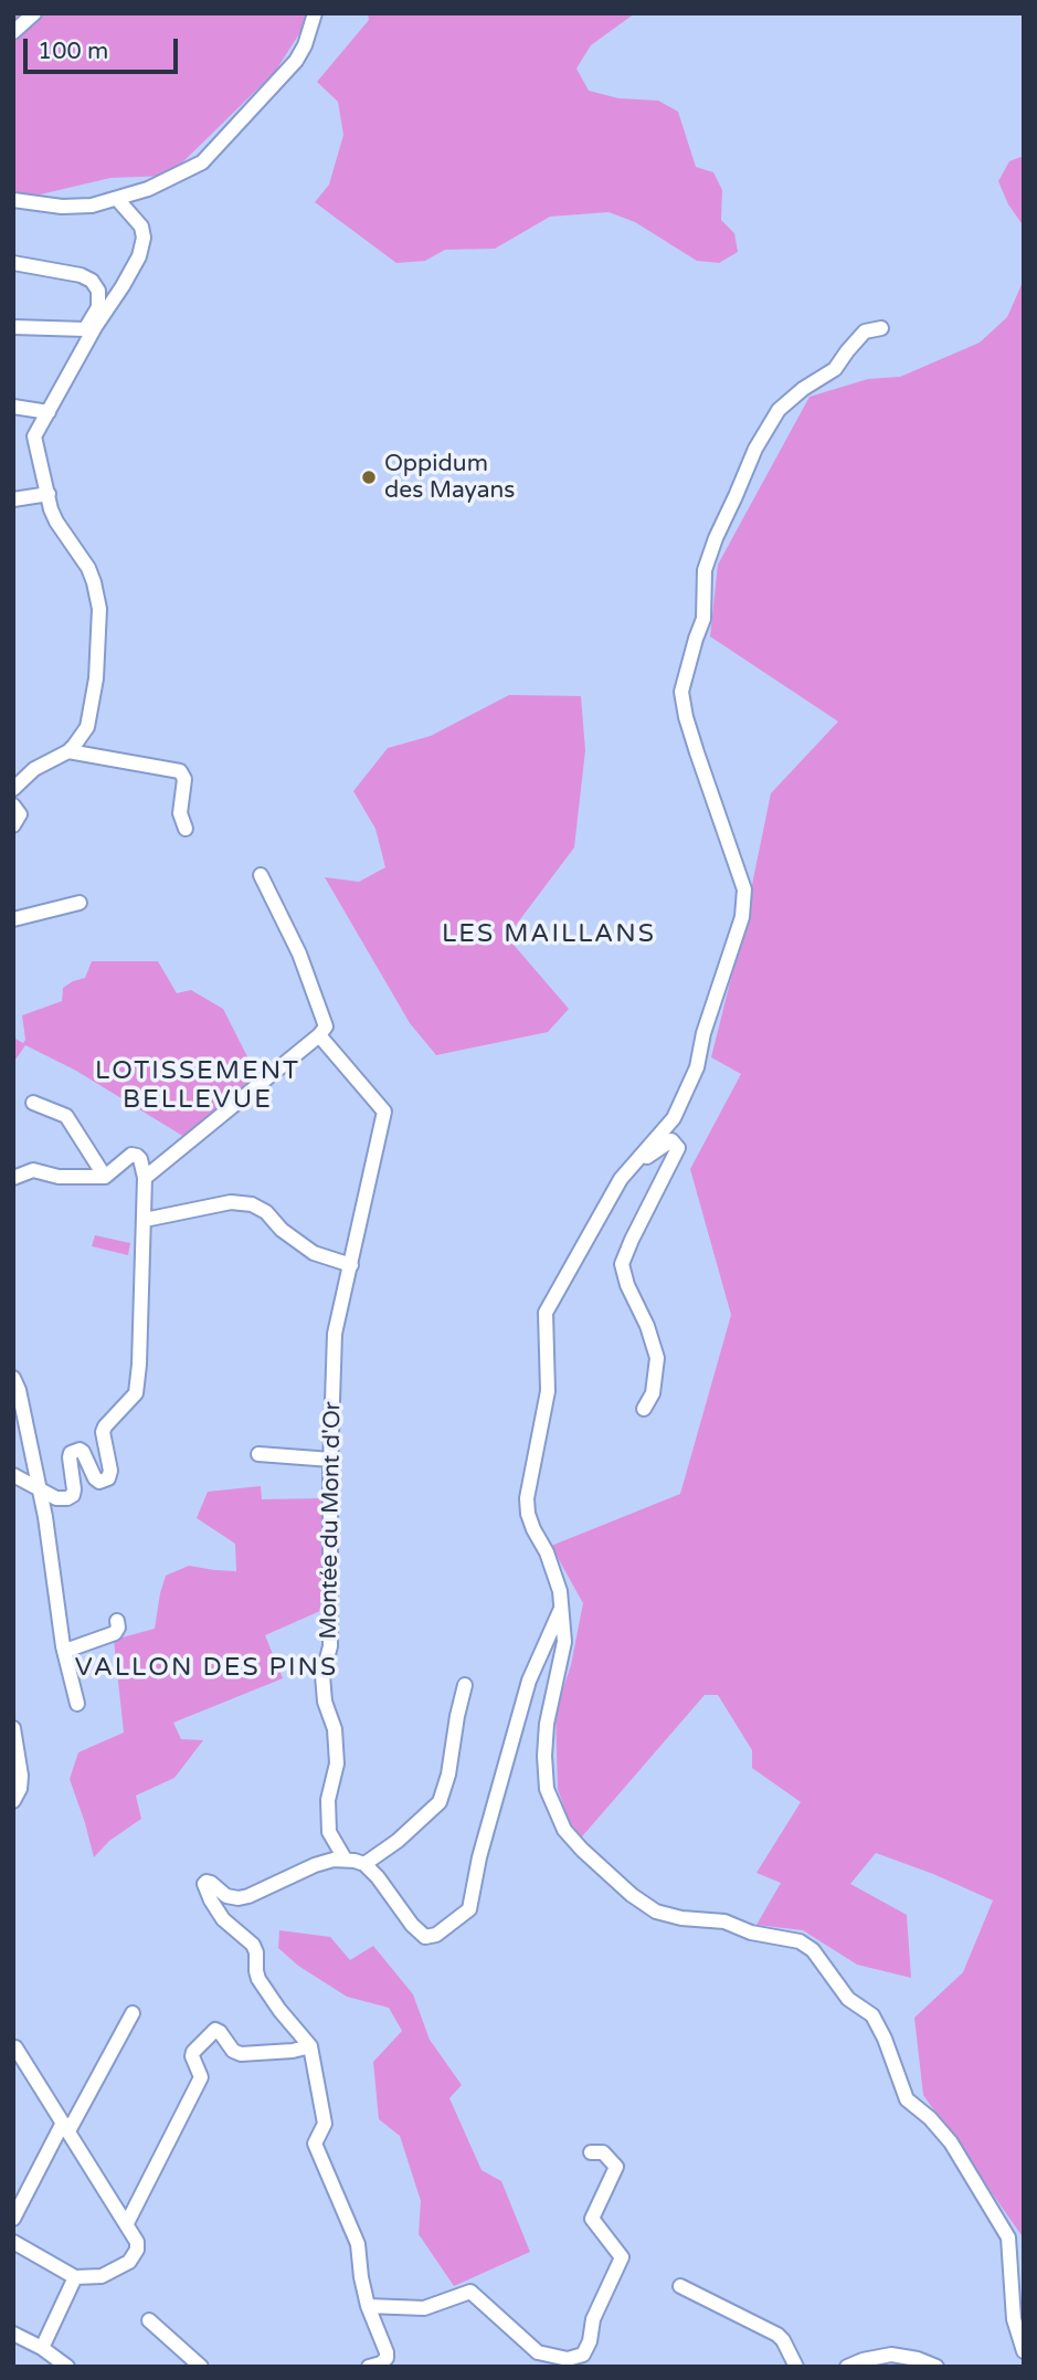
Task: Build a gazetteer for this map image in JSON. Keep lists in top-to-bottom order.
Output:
{
  "streets": {
    "street": ["Montée du Mont d'Or"]
  },
  "districts": ["LES MAILLANS", "LOTISSEMENT BELLEVUE", "VALLON DES PINS"],
  "places": ["Oppidum des Mayans"],
  "scale_bar": "100 m"
}
